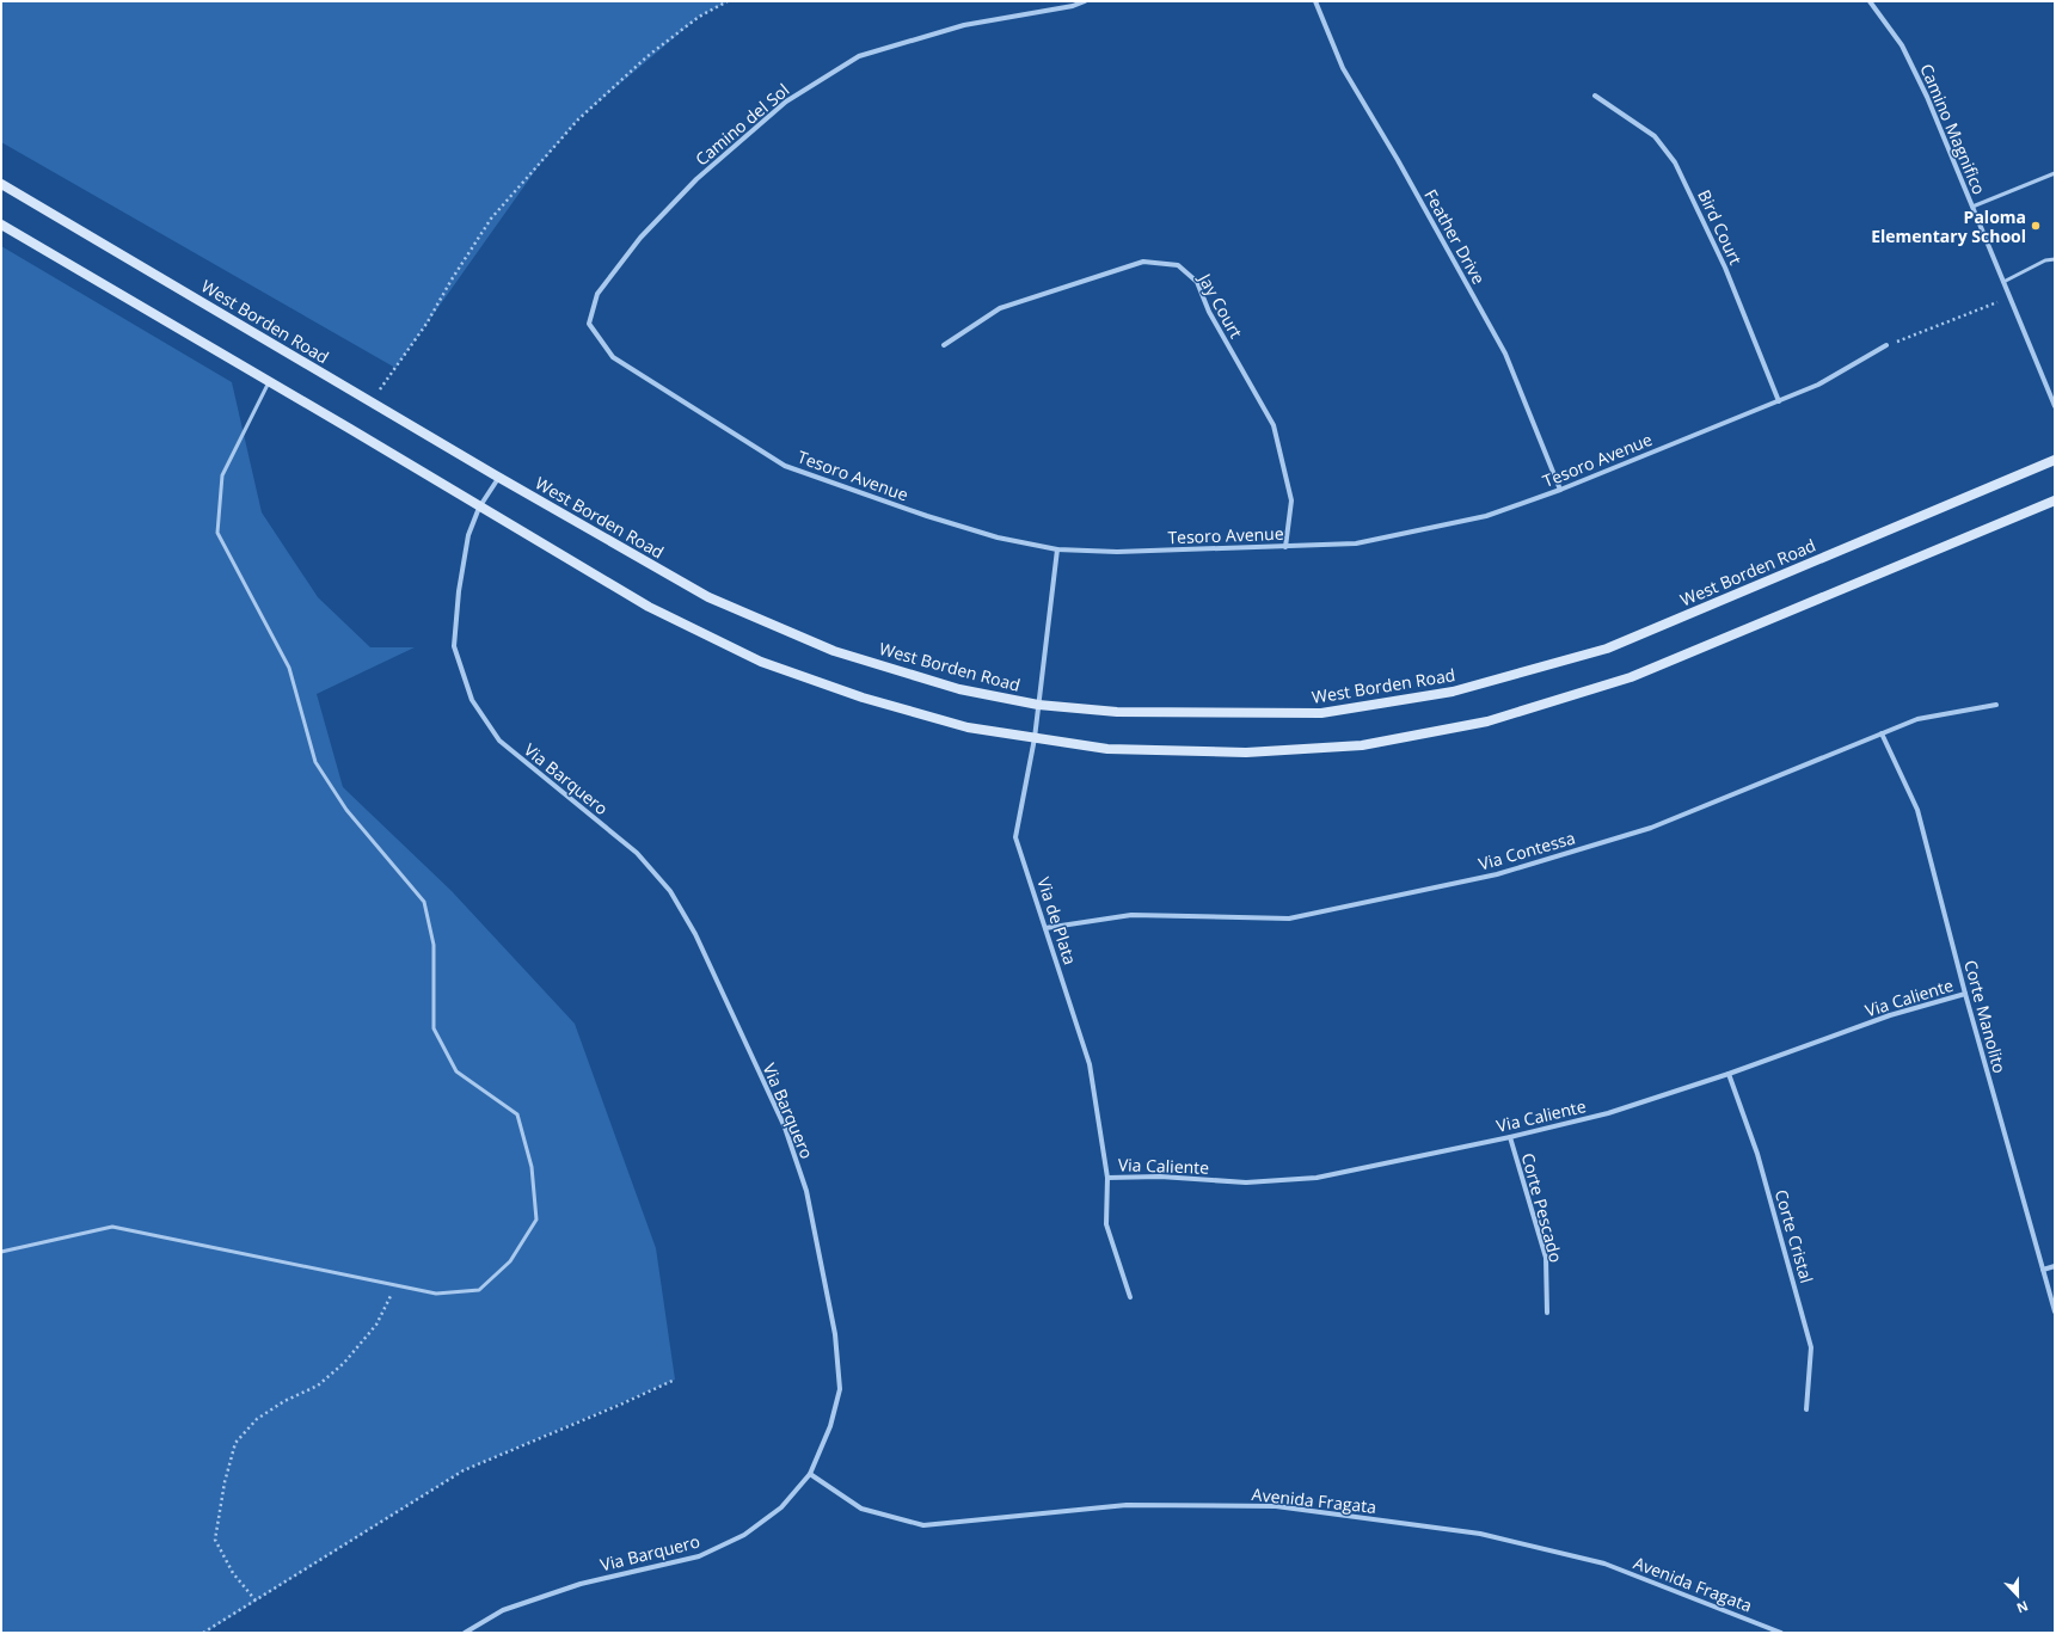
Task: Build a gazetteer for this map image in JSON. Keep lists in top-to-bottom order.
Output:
{
  "streets": {
    "main road": ["West Borden Road"],
    "street": [
      "Camino del Sol",
      "Camino Magnifico",
      "Bird Court",
      "Feather Drive",
      "Jay Court",
      "Tesoro Avenue",
      "Via Barquero",
      "Via Contessa",
      "Via de Plata",
      "Via Caliente",
      "Corte Manolito",
      "Corte Pescado",
      "Corte Cristal",
      "Avenida Fragata"
    ]
  },
  "crossings": [
    ["Camino del Sol", "Tesoro Avenue"],
    ["Bird Court", "Tesoro Avenue"],
    ["Feather Drive", "Tesoro Avenue"],
    ["Jay Court", "Tesoro Avenue"],
    ["West Borden Road", "Via Barquero"],
    ["West Borden Road", "Via de Plata"],
    ["Tesoro Avenue", "Via de Plata"],
    ["Via Barquero", "Avenida Fragata"],
    ["Via Contessa", "Via de Plata"],
    ["Via Contessa", "Corte Manolito"],
    ["Via de Plata", "Via Caliente"],
    ["Via Caliente", "Corte Manolito"],
    ["Via Caliente", "Corte Pescado"],
    ["Via Caliente", "Corte Cristal"]
  ],
  "places": ["Paloma Elementary School"],
  "north": "bottom"
}
